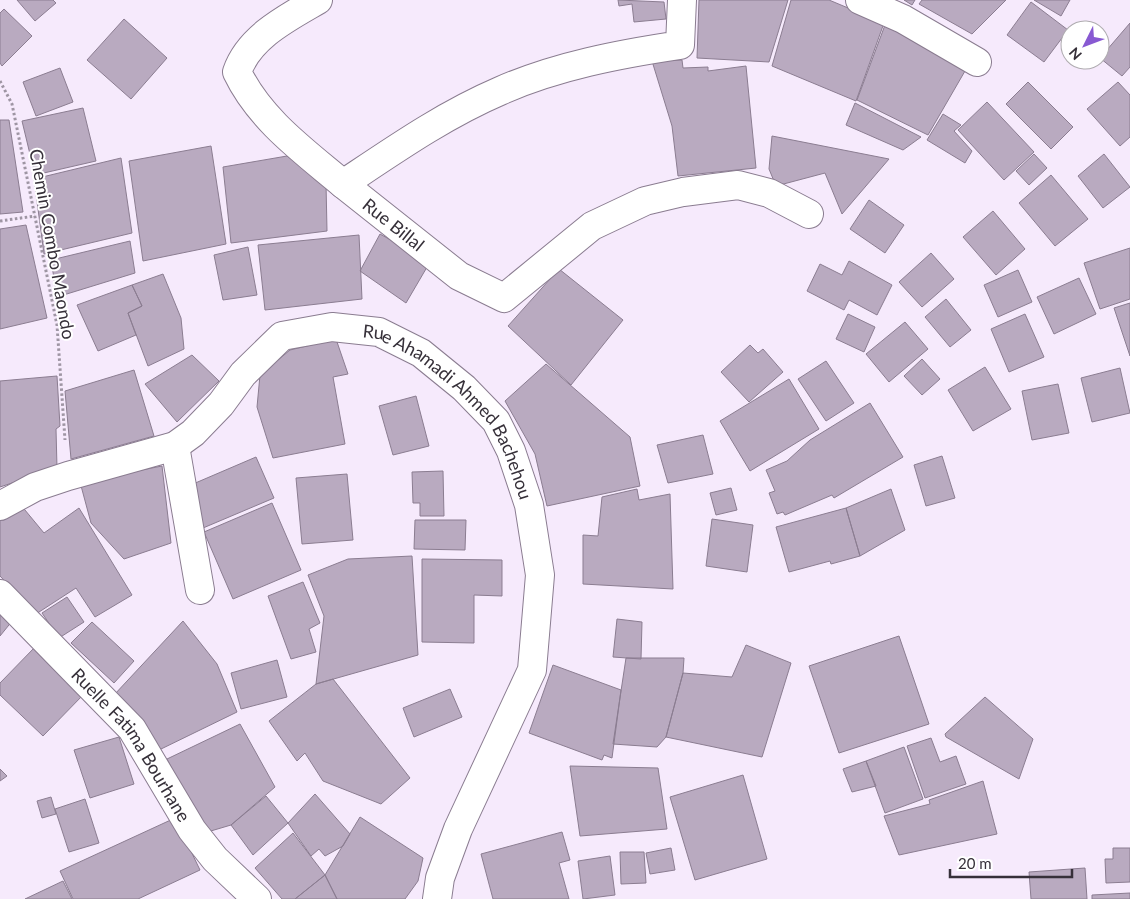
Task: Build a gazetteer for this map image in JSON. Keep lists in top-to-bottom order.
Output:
{
  "streets": {
    "street": ["Rue Billal", "Rue Ahamadi Ahmed Bachehou", "Ruelle Fatima Bourhane"],
    "path": ["Chemin Combo Maondo"]
  },
  "crossings": [
    ["Chemin Combo Maondo", "Rue Ahamadi Ahmed Bachehou"]
  ],
  "scale_bar": "20 m",
  "north": "bottom left"
}
